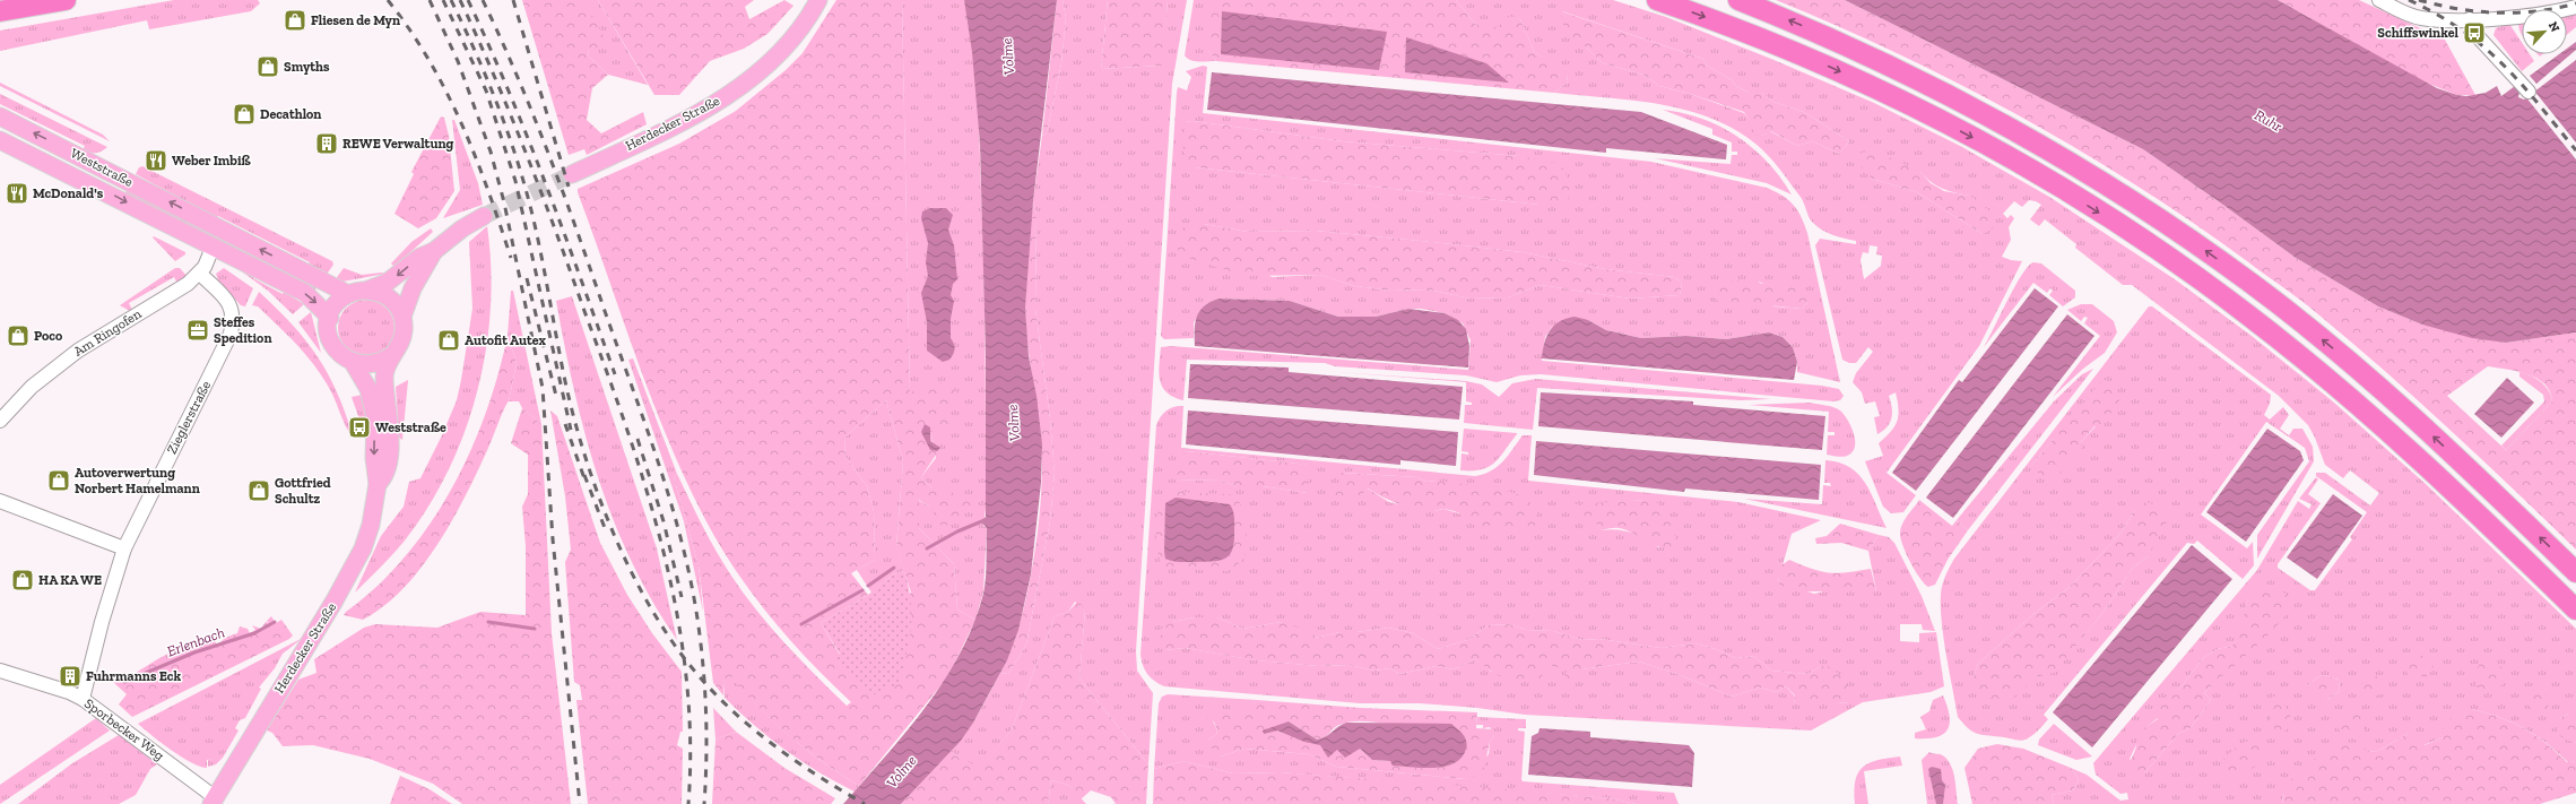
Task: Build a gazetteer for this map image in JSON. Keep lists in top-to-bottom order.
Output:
{
  "streets": {
    "main road": ["Herdecker Straße", "Weststraße"],
    "street": ["Am Ringofen", "Zieglerstraße", "Sporbecker Weg"]
  },
  "crossings": [
    ["Herdecker Straße", "Weststraße"],
    ["Herdecker Straße", "Sporbecker Weg"],
    ["Weststraße", "Am Ringofen"],
    ["Am Ringofen", "Zieglerstraße"],
    ["Zieglerstraße", "Sporbecker Weg"]
  ],
  "water": ["Volme", "Ruhr", "Erlenbach"],
  "places": {
    "shop": [
      "Fliesen de Myn",
      "Smyths",
      "Decathlon",
      "Poco",
      "Autofit Autex",
      "Autoverwertung Norbert Hamelmann",
      "Gottfried Schultz",
      "HA KA WE"
    ],
    "bus stop": ["Schiffswinkel", "Weststraße"],
    "building": ["REWE Verwaltung", "Fuhrmanns Eck"],
    "restaurant": ["Weber Imbiß", "McDonald's"],
    "office": ["Steffes Spedition"]
  },
  "north": "top right"
}
